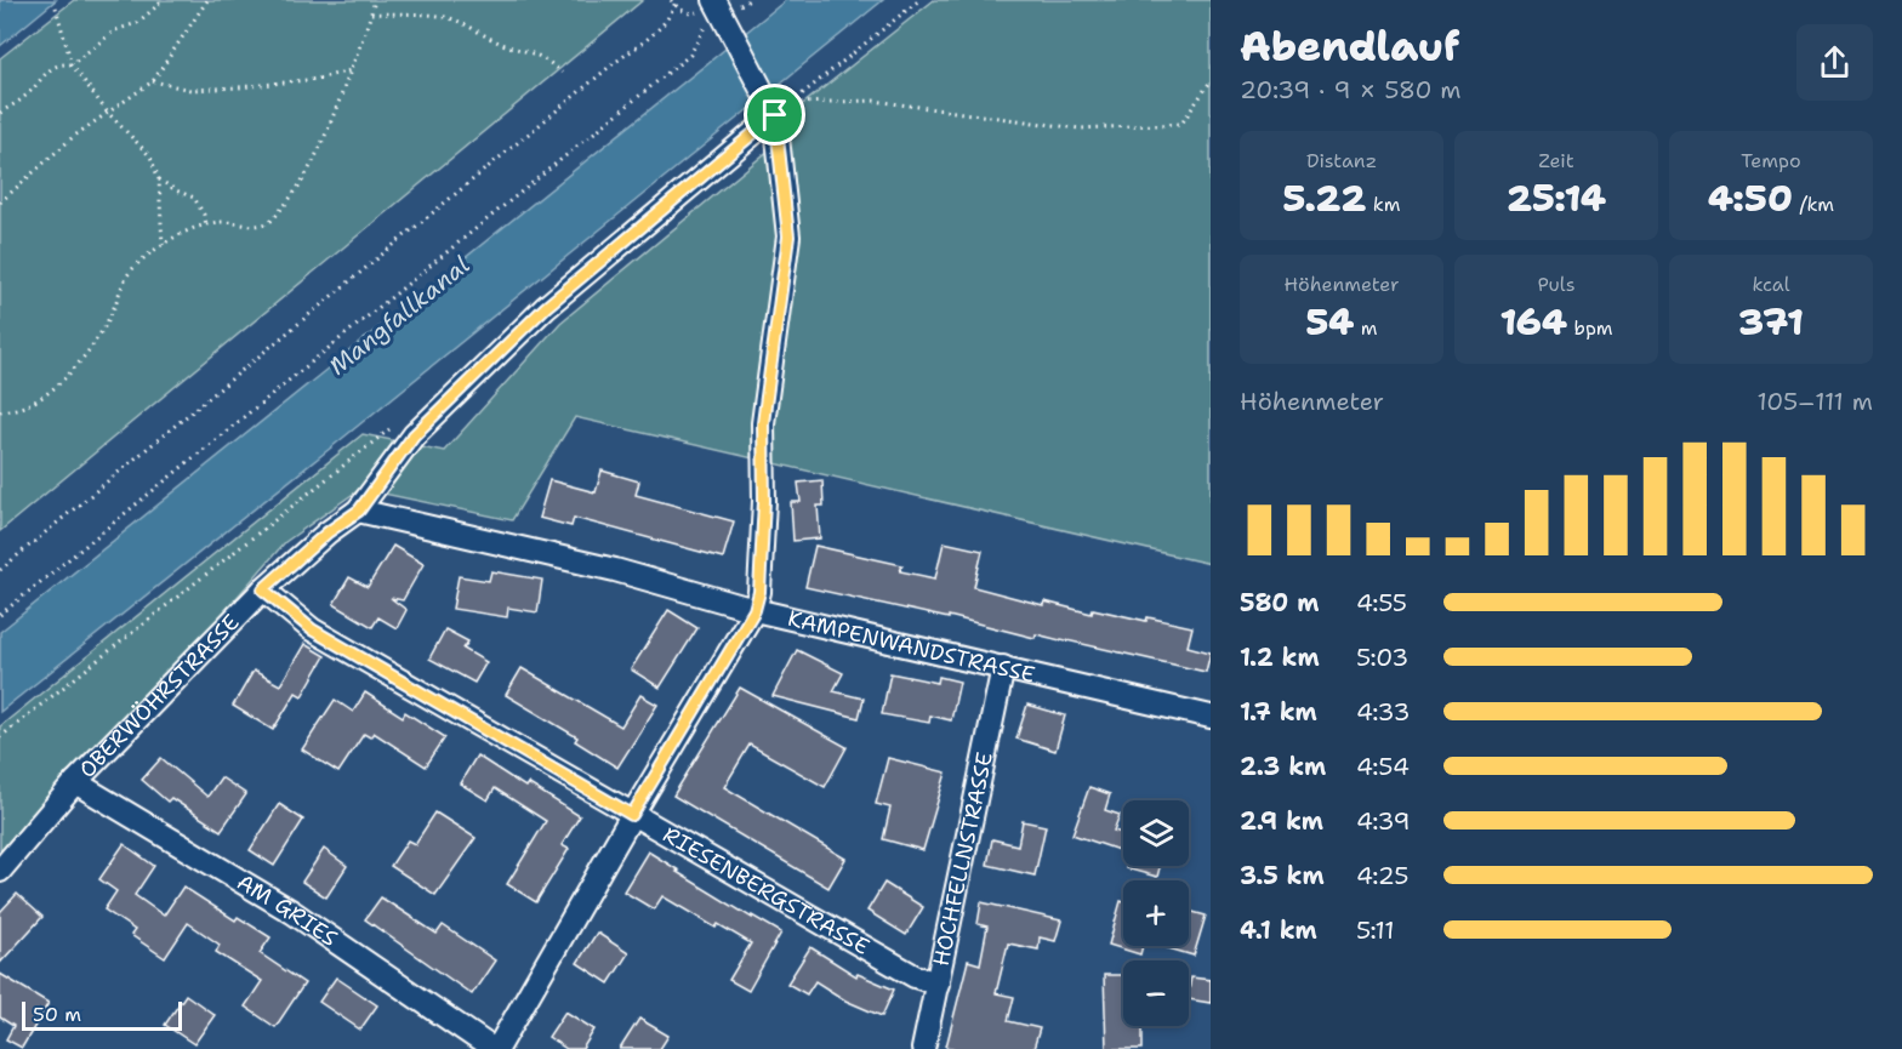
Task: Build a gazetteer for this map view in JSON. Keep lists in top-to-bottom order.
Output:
{
  "streets": {
    "street": [
      "KAMPENWANDSTRASSE",
      "OBERWÖHRSTRASSE",
      "HOCHFELLNSTRASSE",
      "RIESENBERGSTRASSE",
      "AM GRIES"
    ]
  },
  "crossings": [
    ["KAMPENWANDSTRASSE", "OBERWÖHRSTRASSE"],
    ["KAMPENWANDSTRASSE", "HOCHFELLNSTRASSE"],
    ["OBERWÖHRSTRASSE", "RIESENBERGSTRASSE"],
    ["OBERWÖHRSTRASSE", "AM GRIES"],
    ["HOCHFELLNSTRASSE", "RIESENBERGSTRASSE"]
  ],
  "water": ["Mangfallkanal"],
  "scale_bar": "50 m",
  "page": {
    "heading": ["Abendlauf", "20:39 · 9 × 580 m"],
    "stats": [
      ["Distanz", "5.22 km"],
      ["Zeit", "25:14"],
      ["Tempo", "4:50 /km"],
      ["Höhenmeter", "54 m"],
      ["Puls", "164 bpm"],
      ["kcal", "371"]
    ],
    "chart": ["Höhenmeter", "105–111 m"],
    "list": [
      {
        "name": "580 m",
        "note": "4:55"
      },
      {
        "name": "1.2 km",
        "note": "5:03"
      },
      {
        "name": "1.7 km",
        "note": "4:33"
      },
      {
        "name": "2.3 km",
        "note": "4:54"
      },
      {
        "name": "2.9 km",
        "note": "4:39"
      },
      {
        "name": "3.5 km",
        "note": "4:25"
      },
      {
        "name": "4.1 km",
        "note": "5:11"
      }
    ],
    "map_buttons": ["+", "−"],
    "scale": "50 m"
  }
}
